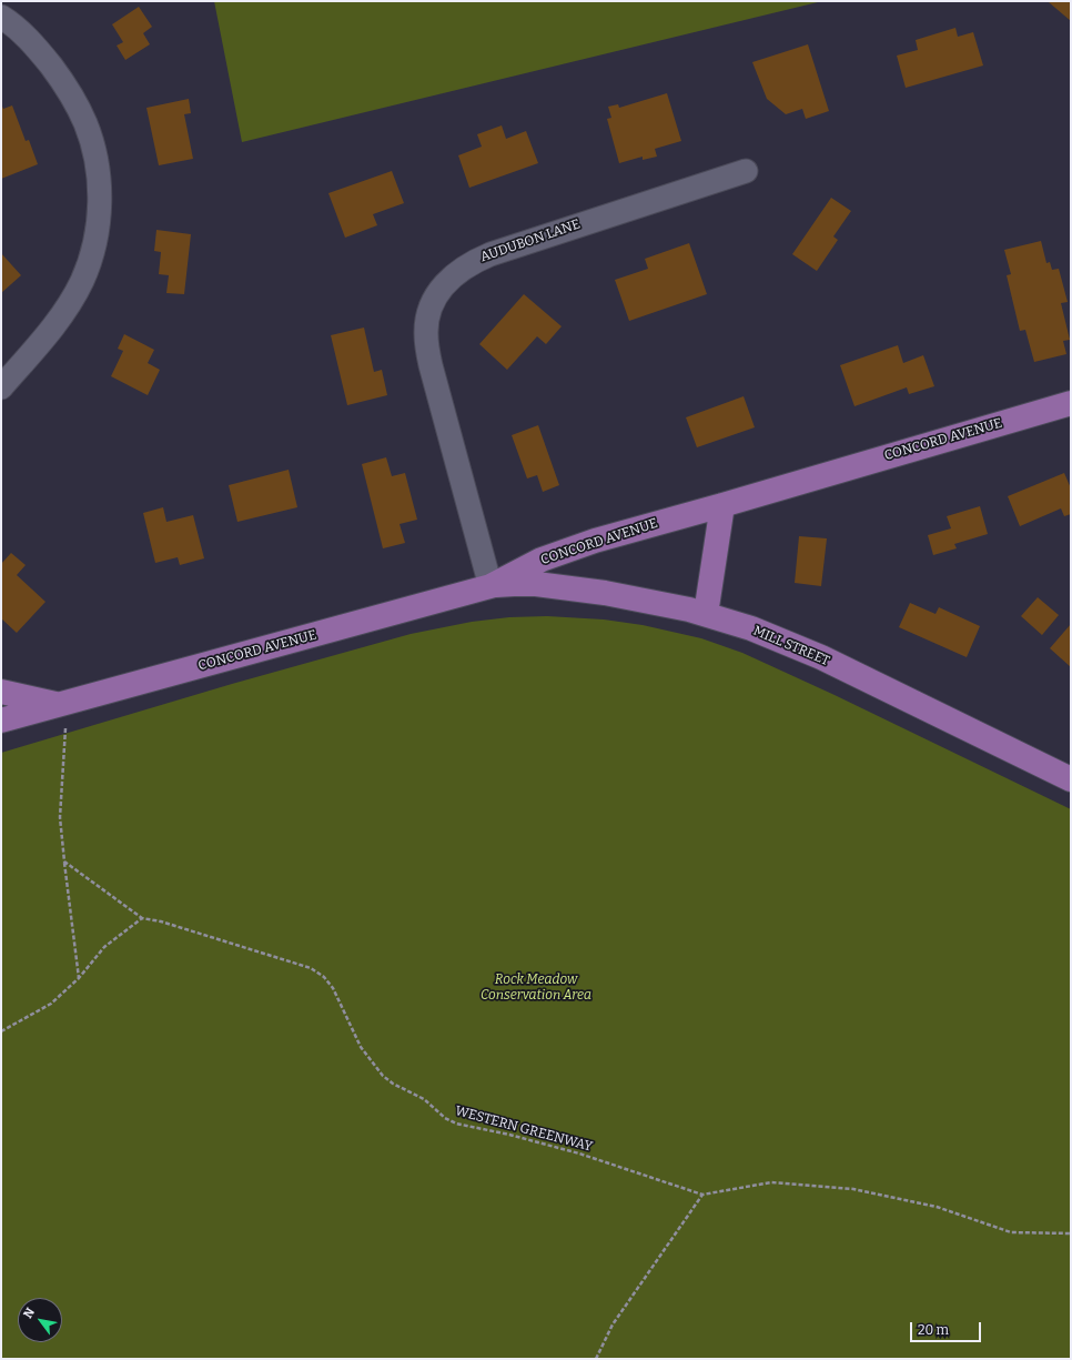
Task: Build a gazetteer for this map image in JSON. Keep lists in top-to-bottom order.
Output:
{
  "streets": {
    "main road": ["CONCORD AVENUE", "MILL STREET"],
    "street": ["AUDUBON LANE"],
    "path": ["WESTERN GREENWAY"]
  },
  "crossings": [
    ["AUDUBON LANE", "CONCORD AVENUE"],
    ["AUDUBON LANE", "MILL STREET"],
    ["CONCORD AVENUE", "MILL STREET"]
  ],
  "parks": ["Rock Meadow Conservation Area"],
  "scale_bar": "20 m",
  "north": "top left"
}
